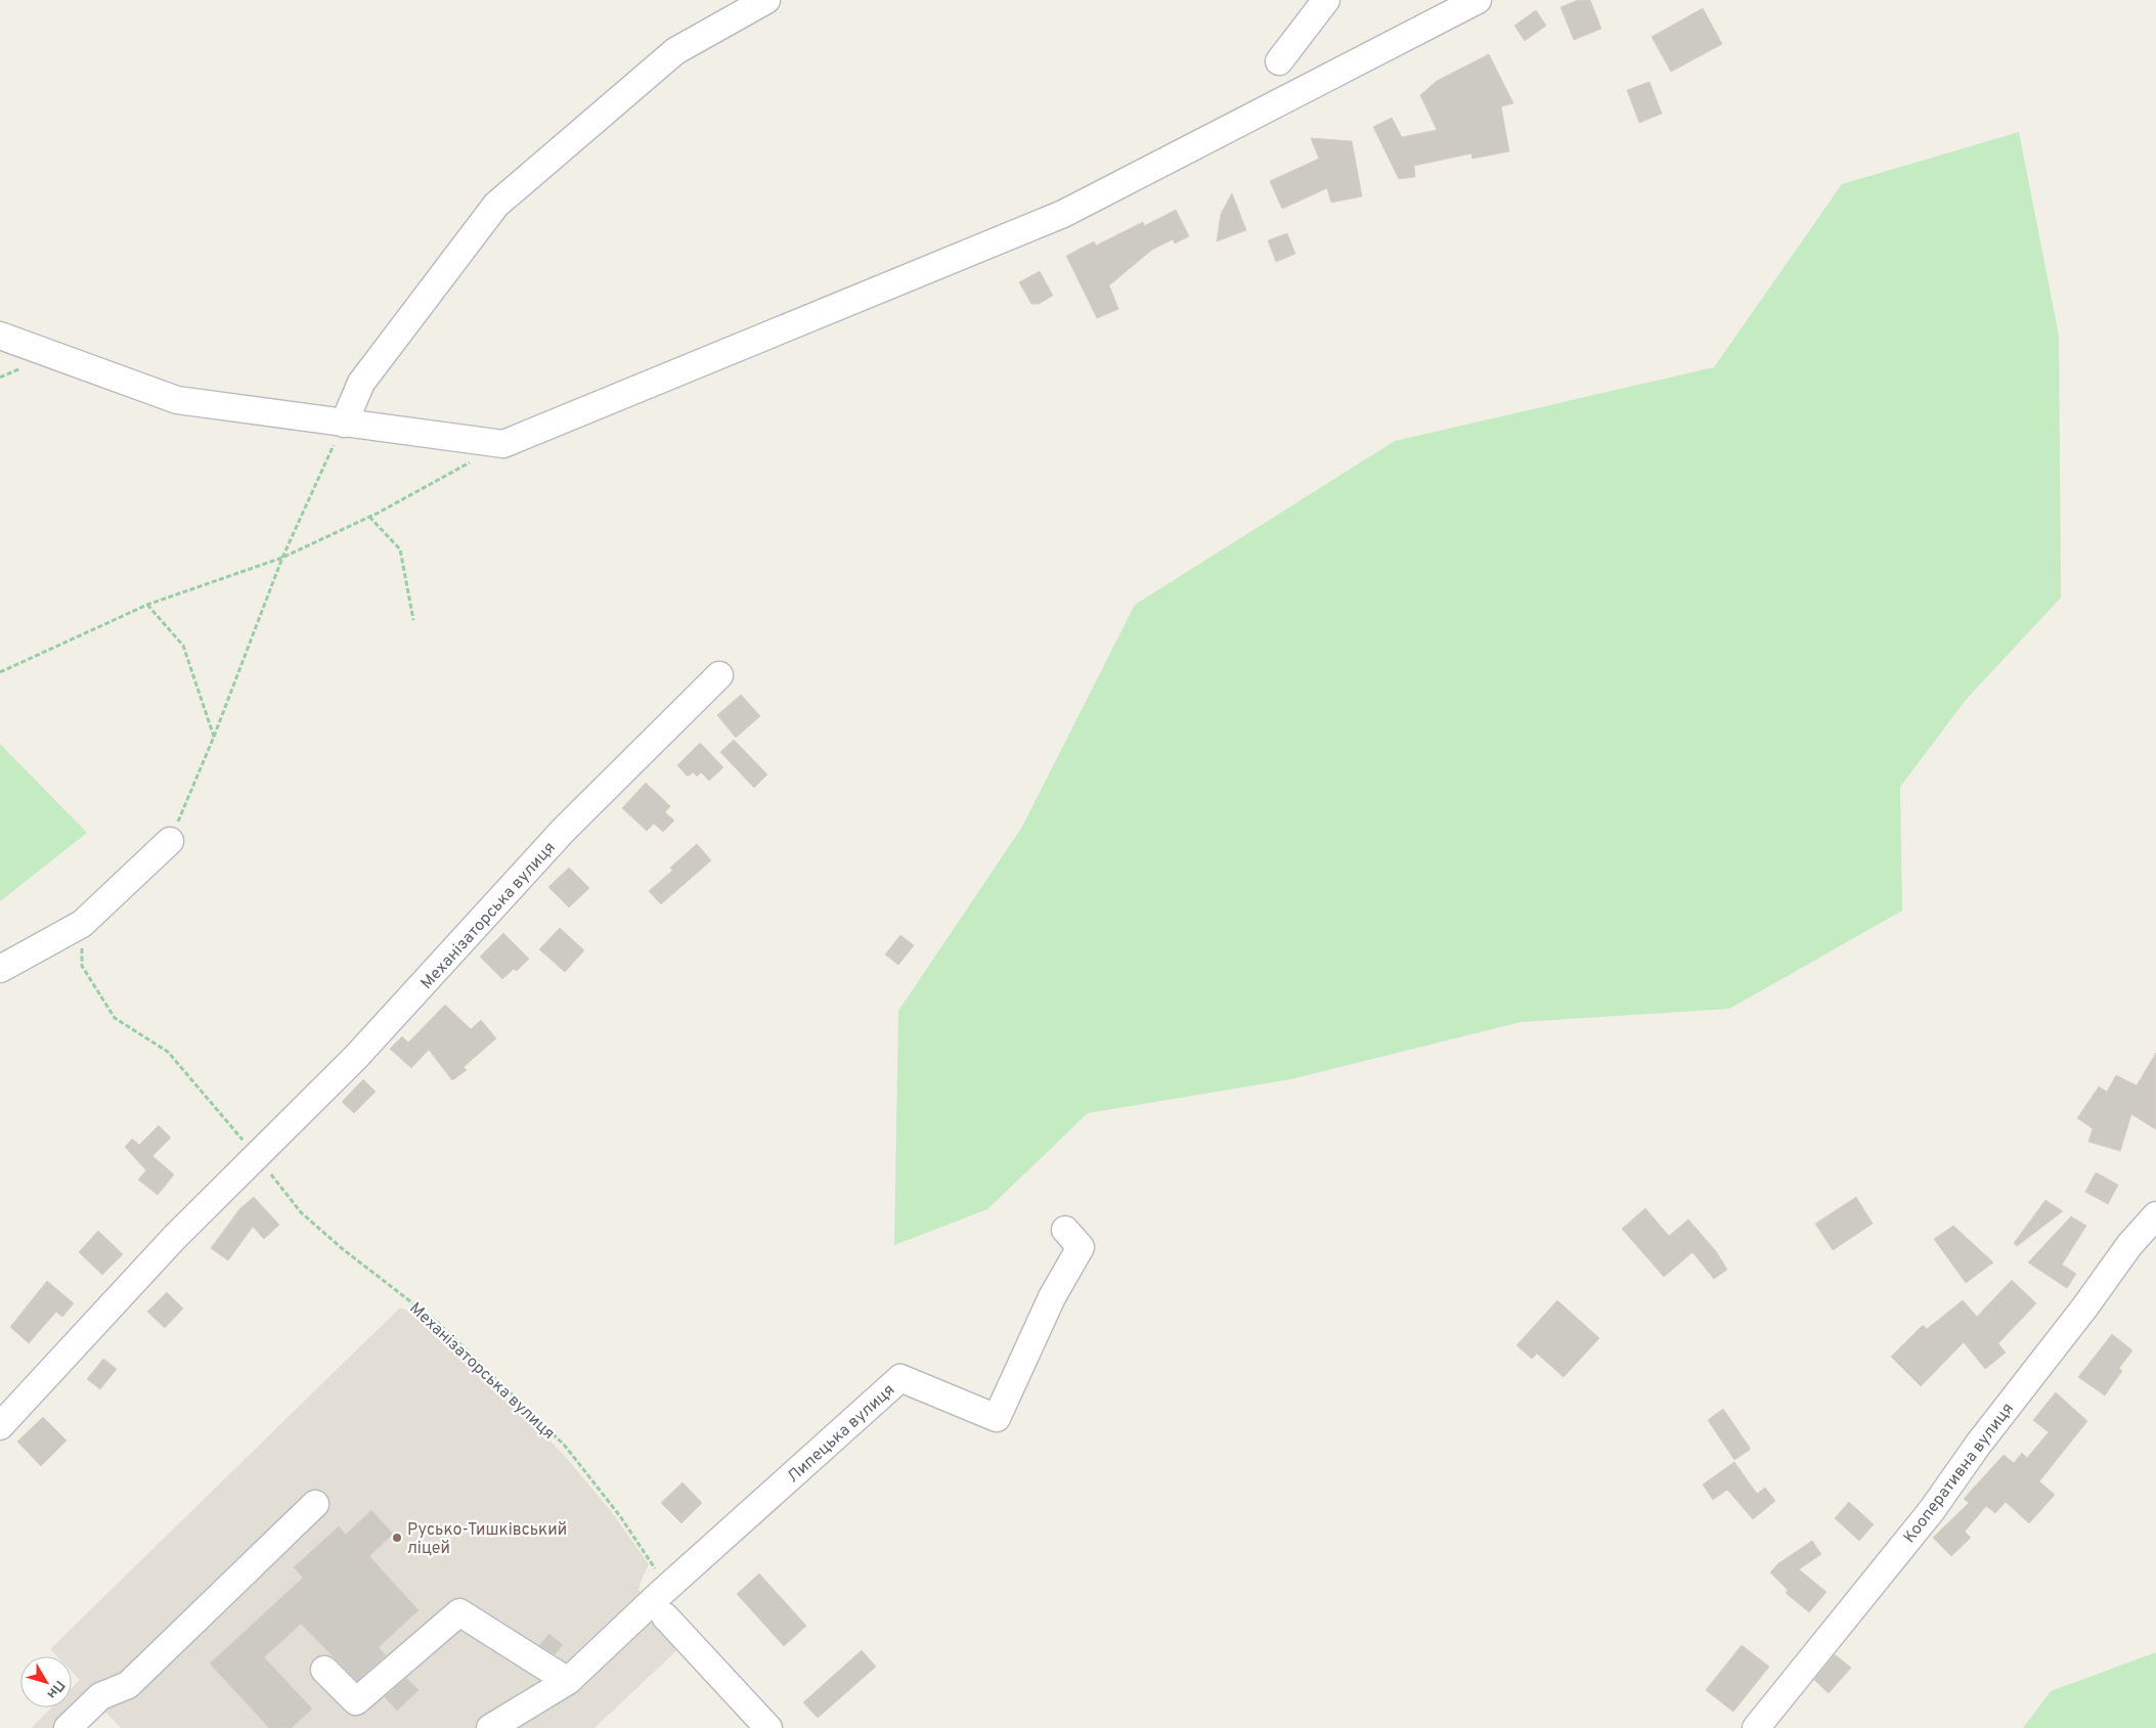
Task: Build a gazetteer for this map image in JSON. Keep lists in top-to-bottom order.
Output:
{
  "streets": {
    "street": ["Механізаторська вулиця", "Липецька вулиця", "Кооперативна вулиця"]
  },
  "crossings": [
    ["Механізаторська вулиця", "Липецька вулиця"]
  ],
  "places": ["Русько-Тишківський ліцей"],
  "north": "bottom right"
}
